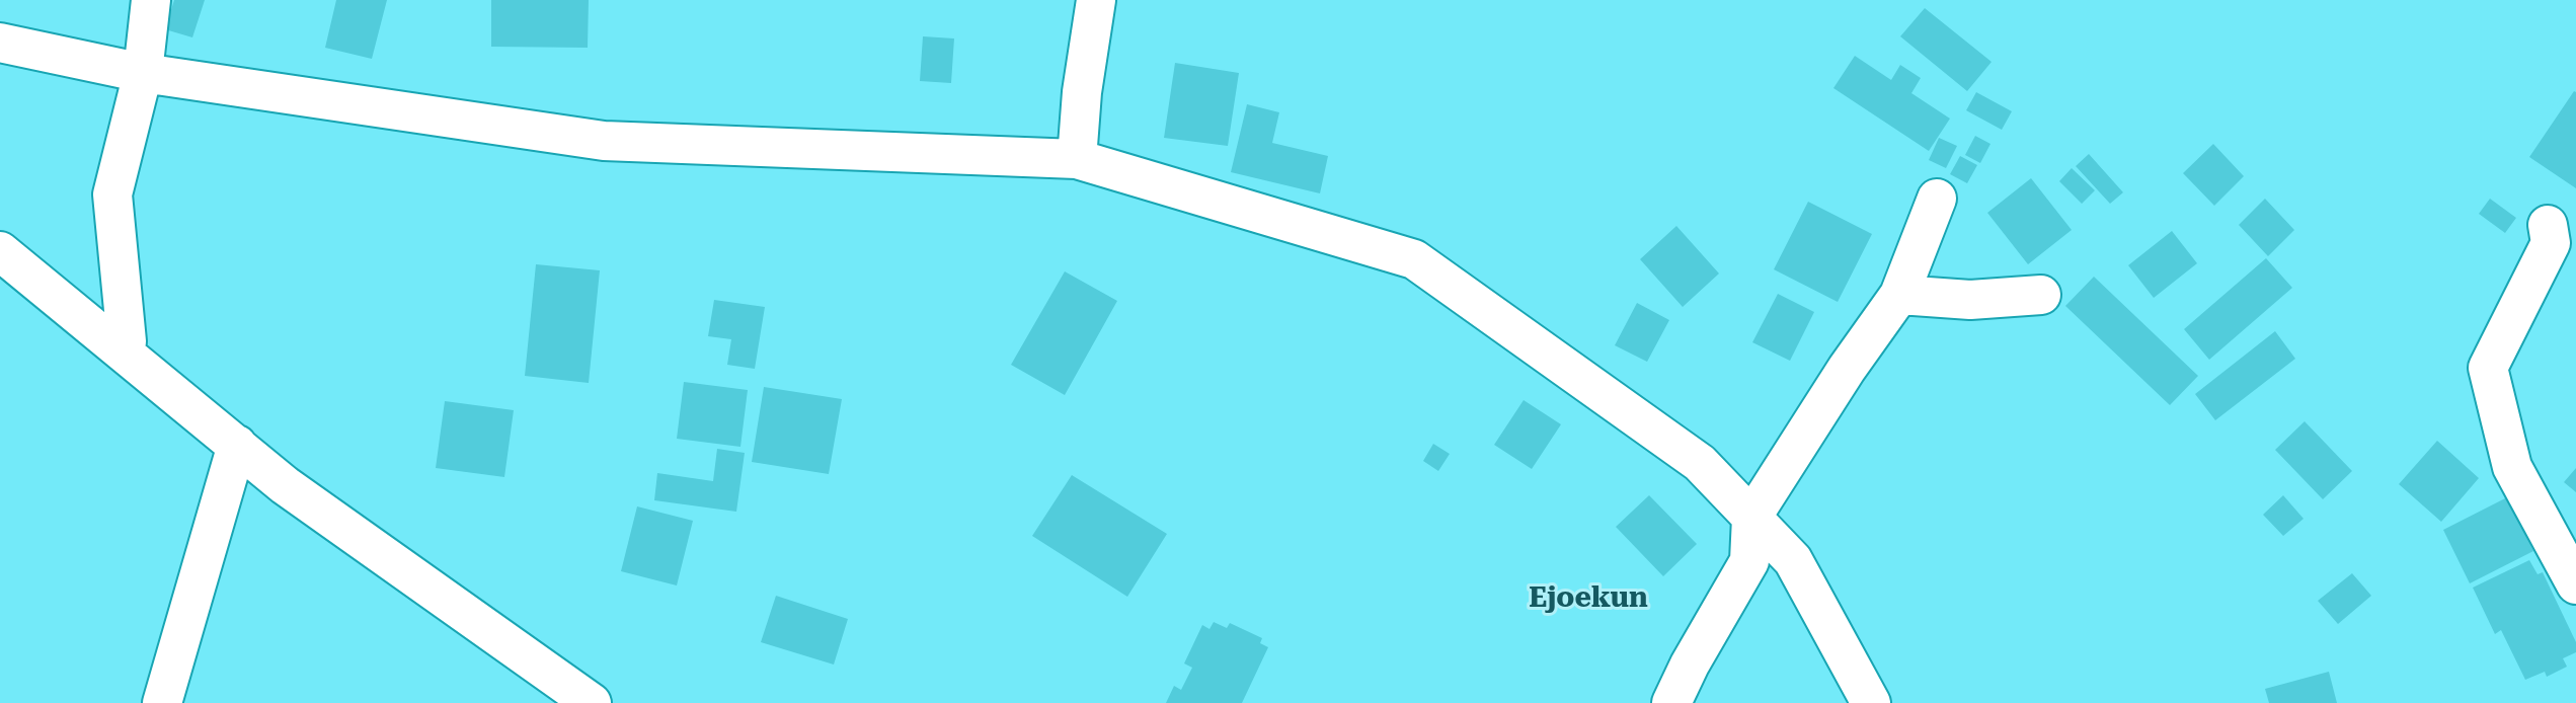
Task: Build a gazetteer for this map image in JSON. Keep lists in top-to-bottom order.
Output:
{
  "districts": ["Ejoekun"]
}
